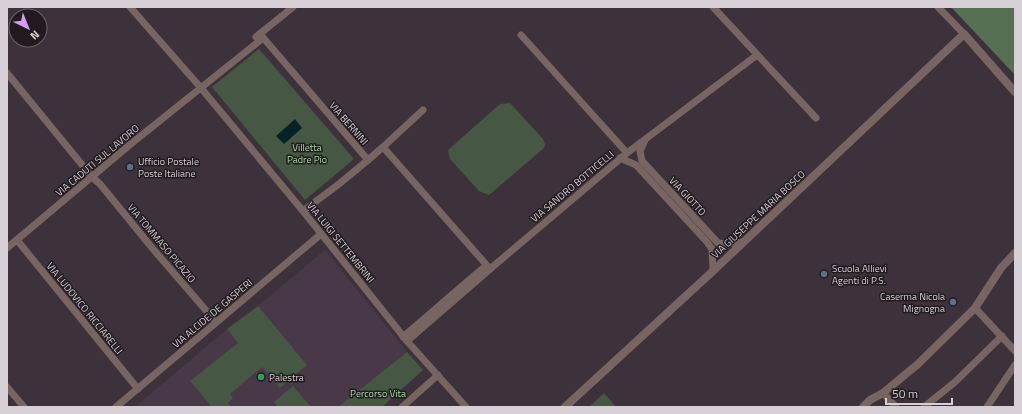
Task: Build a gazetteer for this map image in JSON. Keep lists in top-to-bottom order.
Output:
{
  "streets": {
    "street": [
      "VIA BERNINI",
      "VIA CADUTI SUL LAVORO",
      "VIA SANDRO BOTTICELLI",
      "VIA GIOTTO",
      "VIA GIUSEPPE MARIA BOSCO",
      "VIA LUIGI SETTEMBRINI",
      "VIA TOMMASO PICAZIO",
      "VIA LUDOVICO RICCIARELLI",
      "VIA ALCIDE DE GASPERI"
    ]
  },
  "crossings": [
    ["VIA BERNINI", "VIA CADUTI SUL LAVORO"],
    ["VIA BERNINI", "VIA SANDRO BOTTICELLI"],
    ["VIA CADUTI SUL LAVORO", "VIA LUIGI SETTEMBRINI"],
    ["VIA CADUTI SUL LAVORO", "VIA TOMMASO PICAZIO"],
    ["VIA CADUTI SUL LAVORO", "VIA LUDOVICO RICCIARELLI"],
    ["VIA SANDRO BOTTICELLI", "VIA GIOTTO"],
    ["VIA SANDRO BOTTICELLI", "VIA LUIGI SETTEMBRINI"],
    ["VIA GIOTTO", "VIA GIUSEPPE MARIA BOSCO"],
    ["VIA LUIGI SETTEMBRINI", "VIA ALCIDE DE GASPERI"],
    ["VIA TOMMASO PICAZIO", "VIA ALCIDE DE GASPERI"],
    ["VIA LUDOVICO RICCIARELLI", "VIA ALCIDE DE GASPERI"]
  ],
  "parks": ["Villetta Padre Pio", "Percorso Vita"],
  "places": [
    "Ufficio Postale Poste Italiane",
    "Scuola Allievi Agenti di P.S.",
    "Caserma Nicola Mignogna",
    "Palestra"
  ],
  "scale_bar": "50 m",
  "north": "bottom right"
}
